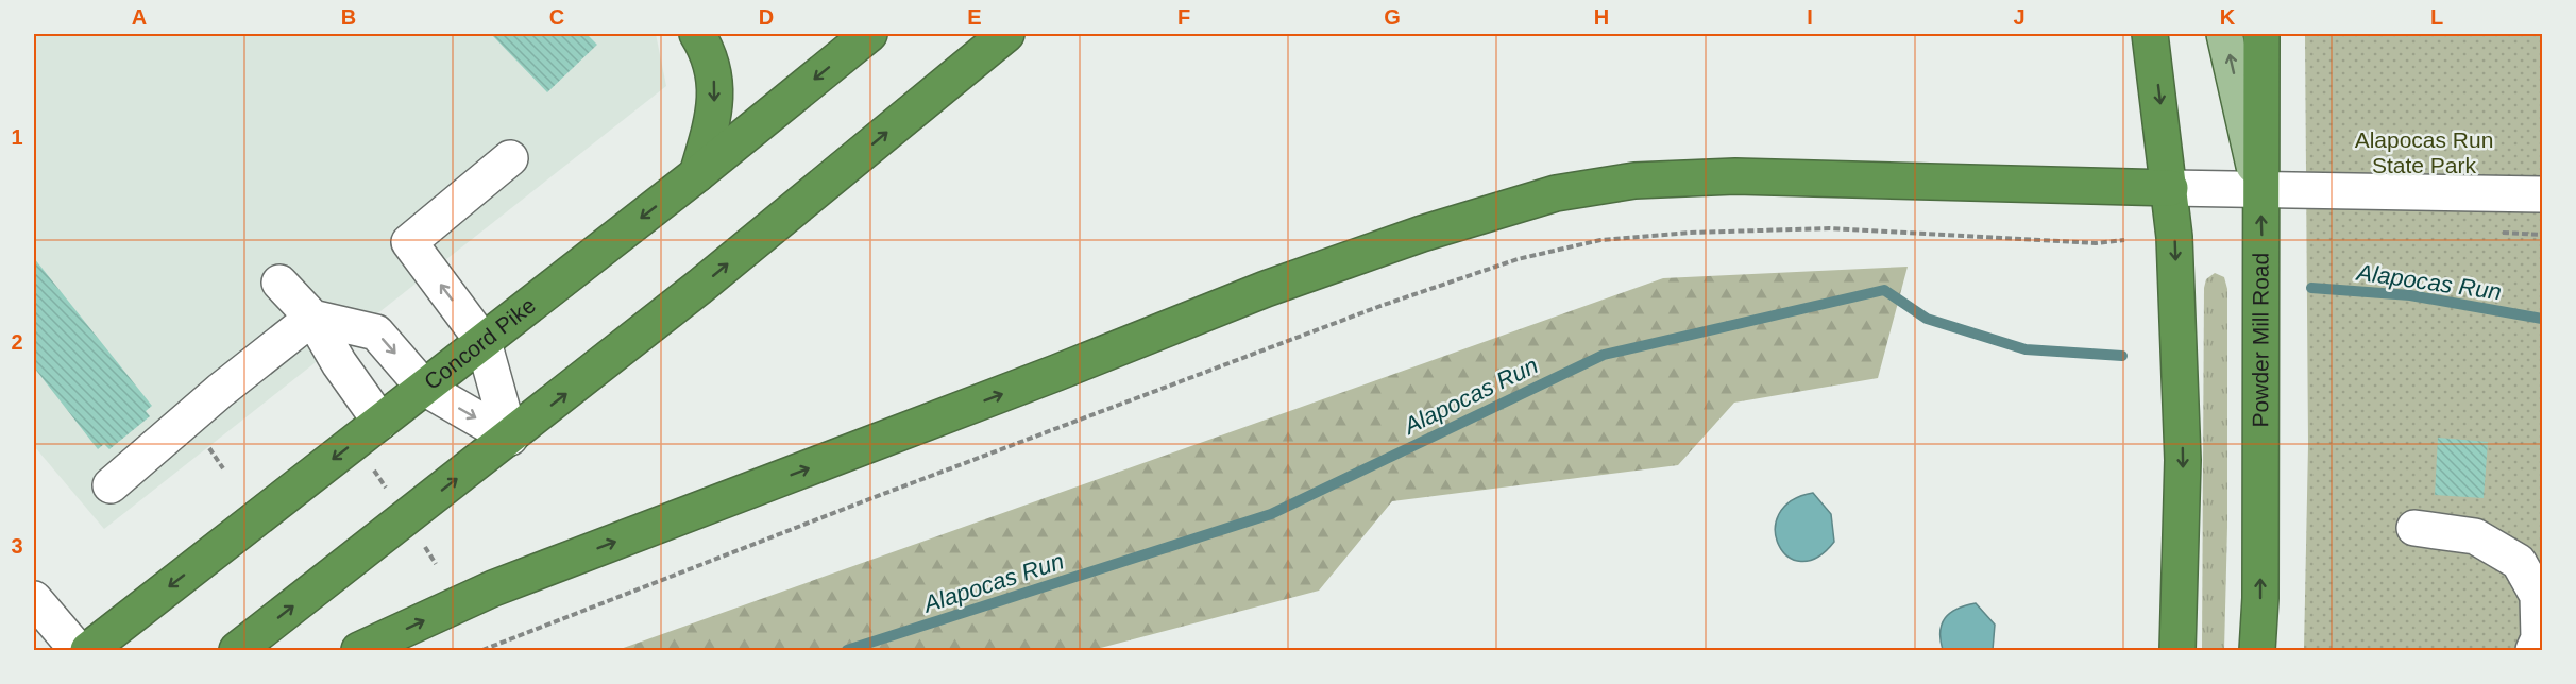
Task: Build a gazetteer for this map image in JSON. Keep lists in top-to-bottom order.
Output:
{
  "streets": {
    "highway": ["Powder Mill Road", "Concord Pike"]
  },
  "one_way": ["Powder Mill Road"],
  "water": ["Alapocas Run"],
  "parks": ["Alapocas Run State Park"],
  "grid": {
    "columns": [
      "A",
      "B",
      "C",
      "D",
      "E",
      "F",
      "G",
      "H",
      "I",
      "J",
      "K",
      "L"
    ],
    "rows": ["1", "2", "3"]
  }
}
